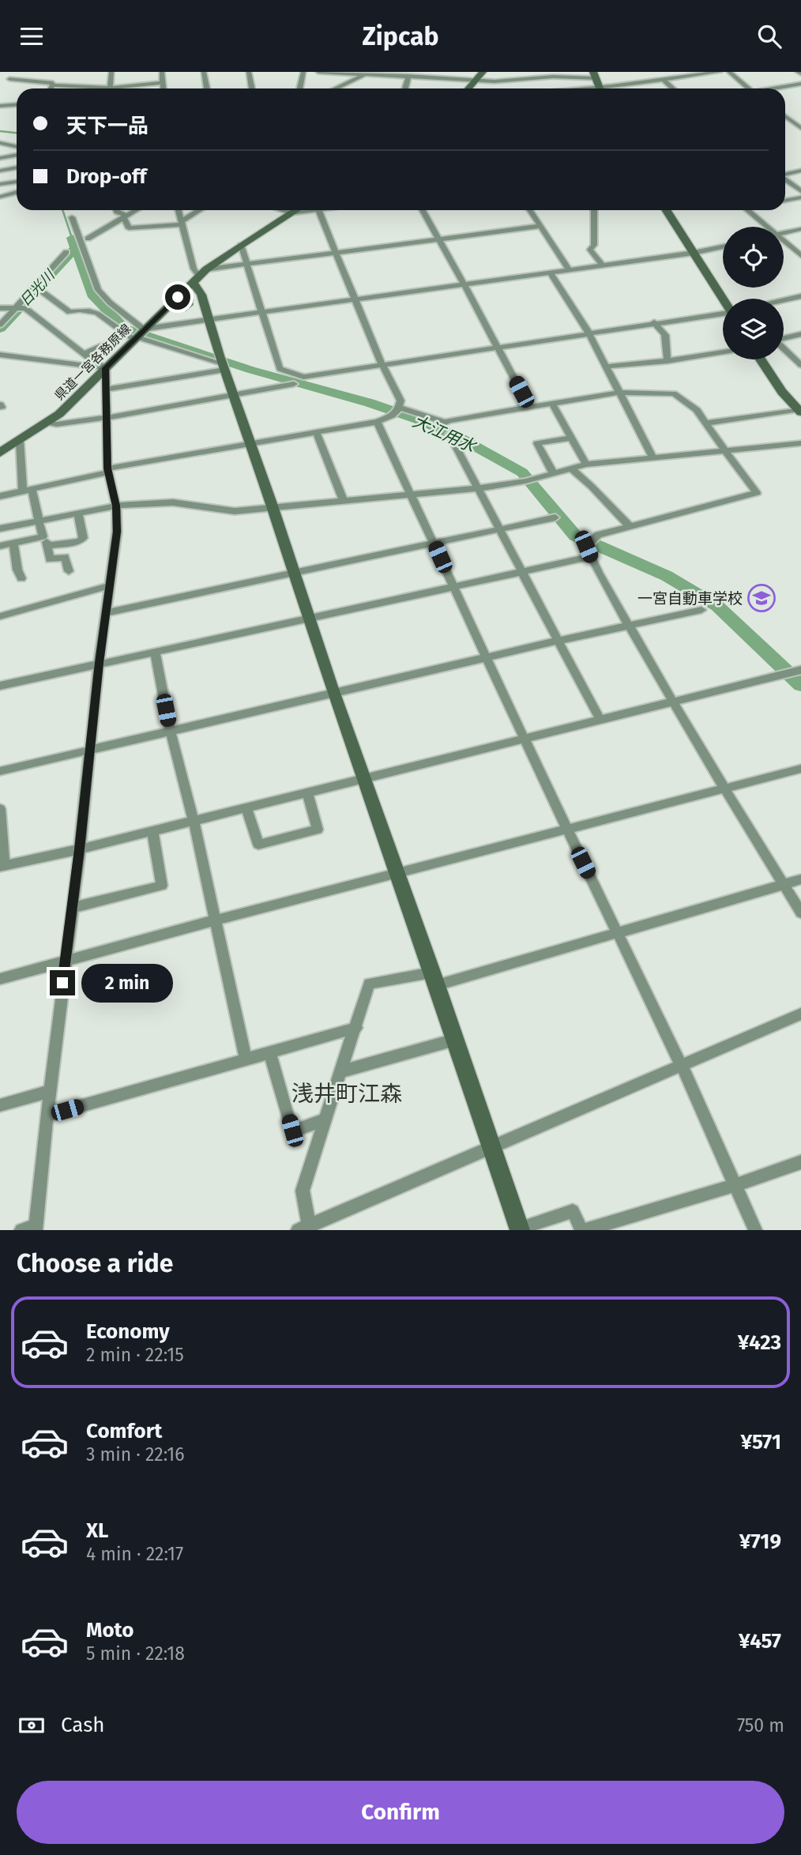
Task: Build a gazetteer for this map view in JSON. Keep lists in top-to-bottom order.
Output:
{
  "streets": {
    "street": ["県道一宮各務原線"]
  },
  "districts": ["浅井町江森"],
  "water": ["日光川", "大江用水"],
  "places": {
    "school or university": ["一宮自動車学校"]
  },
  "page": {
    "header": "Zipcab",
    "banner": ["天下一品", "Drop-off"],
    "bubble": "2 min",
    "heading": "Choose a ride",
    "list": [
      {
        "name": "Economy",
        "note": "2 min · 22:15",
        "value": "¥423"
      },
      {
        "name": "Comfort",
        "note": "3 min · 22:16",
        "value": "¥571"
      },
      {
        "name": "XL",
        "note": "4 min · 22:17",
        "value": "¥719"
      },
      {
        "name": "Moto",
        "note": "5 min · 22:18",
        "value": "¥457"
      }
    ],
    "pay": ["Cash", "750 m"],
    "buttons": "Confirm"
  }
}
